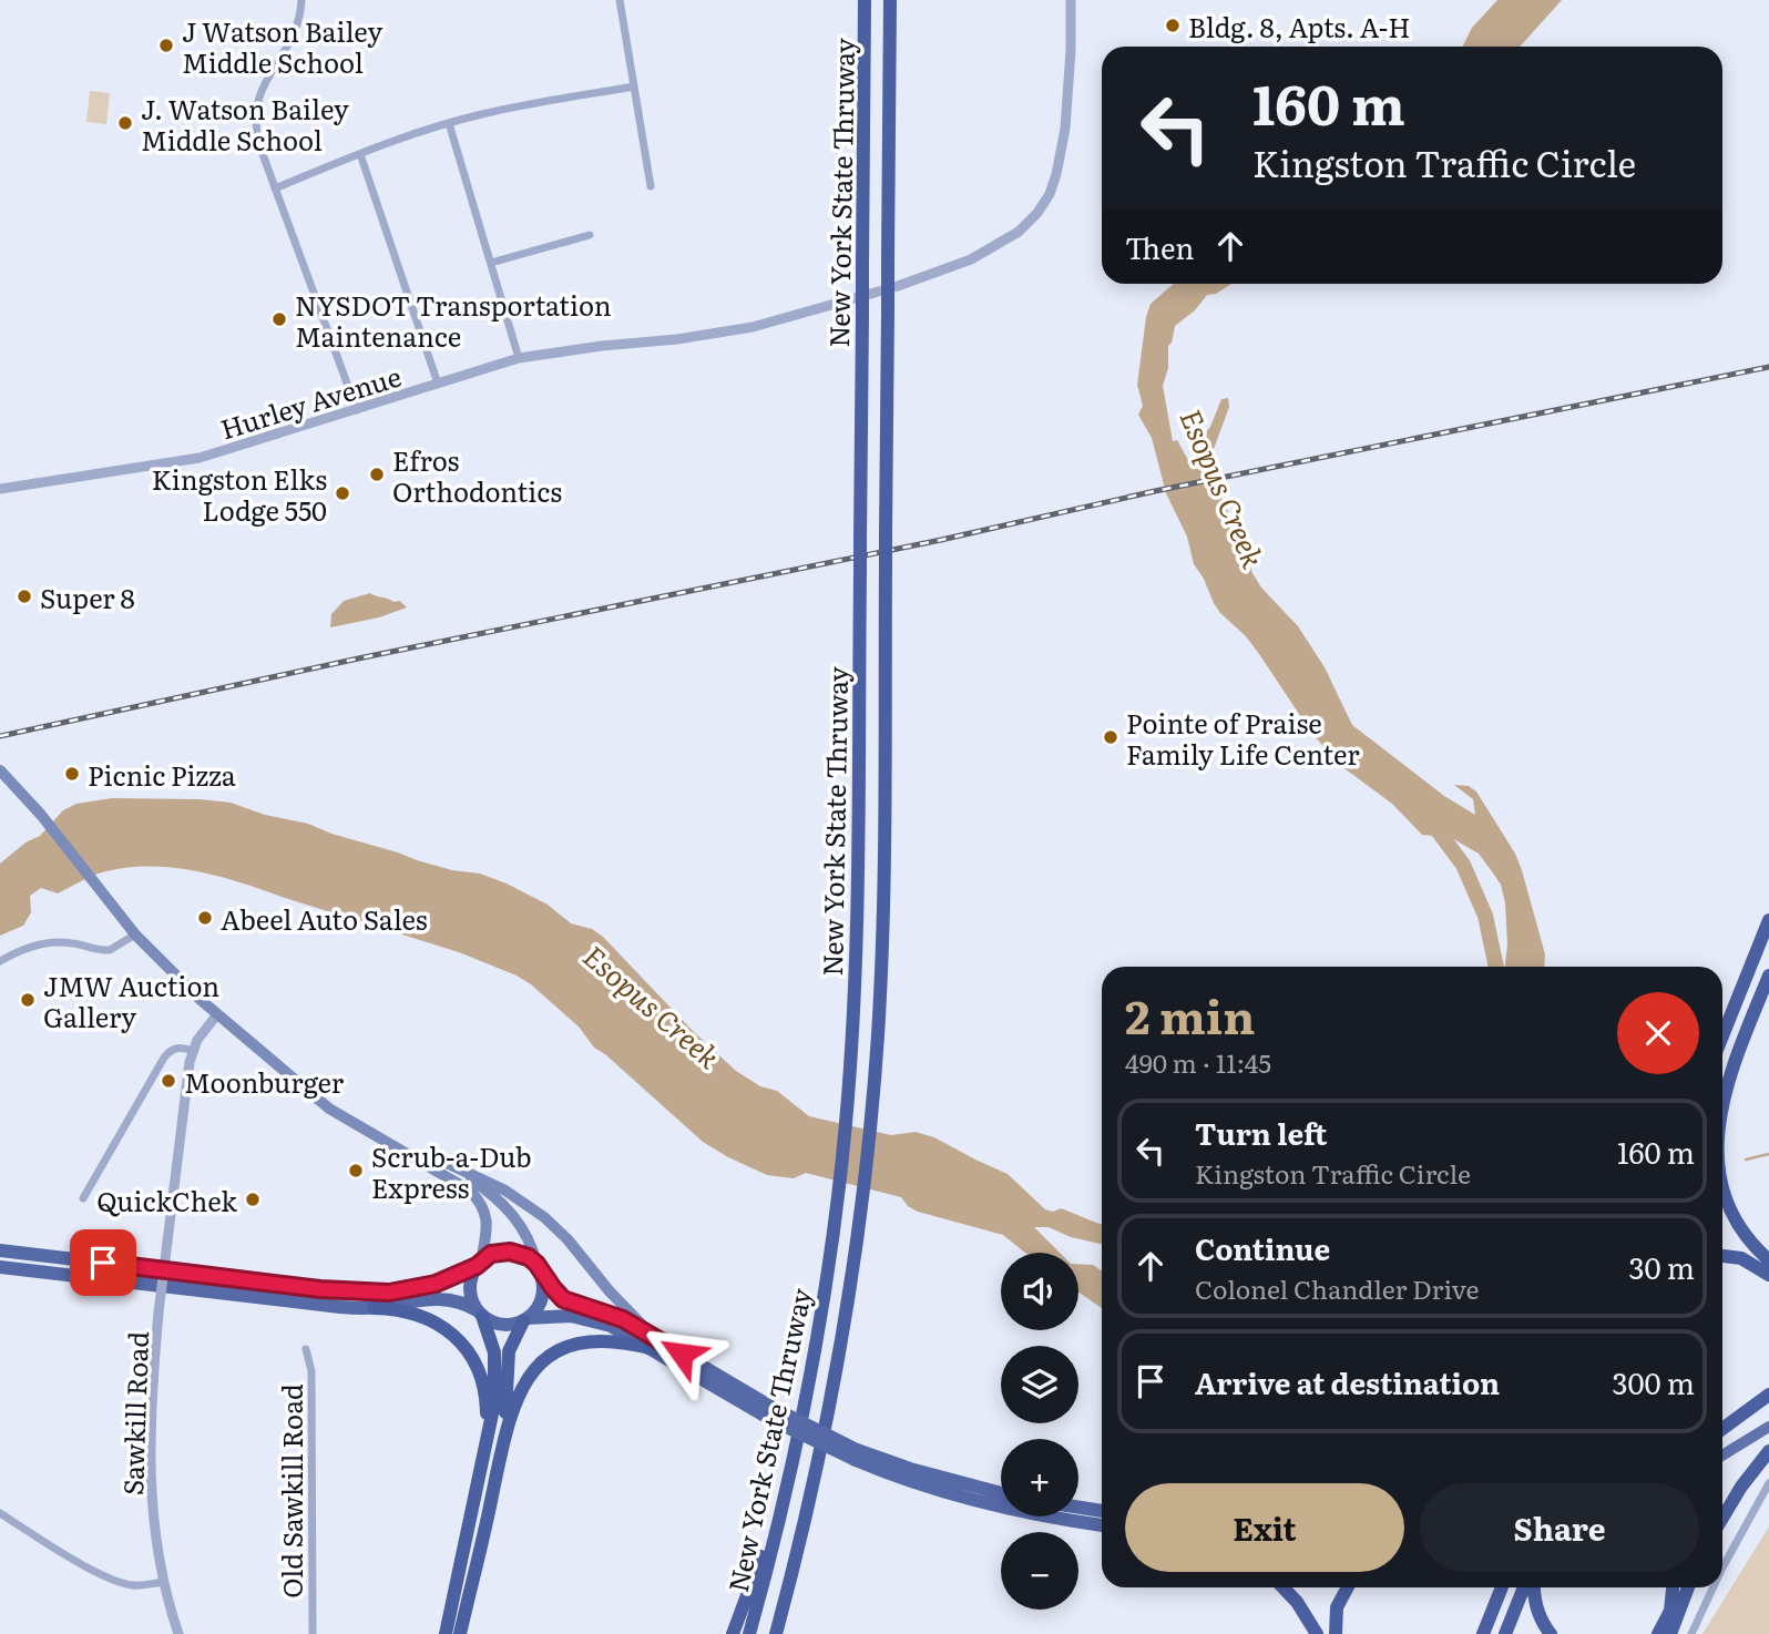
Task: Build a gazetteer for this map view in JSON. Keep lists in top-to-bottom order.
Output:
{
  "streets": {
    "highway": ["New York State Thruway"],
    "street": ["Hurley Avenue", "Sawkill Road", "Old Sawkill Road"]
  },
  "water": ["Esopus Creek"],
  "places": [
    "Bldg. 8, Apts. A-H",
    "J Watson Bailey Middle School",
    "J. Watson Bailey Middle School",
    "NYSDOT Transportation Maintenance",
    "Efros Orthodontics",
    "Kingston Elks Lodge 550",
    "Super 8",
    "Pointe of Praise Family Life Center",
    "Picnic Pizza",
    "Abeel Auto Sales",
    "JMW Auction Gallery",
    "Moonburger",
    "Scrub-a-Dub Express",
    "QuickChek"
  ],
  "page": {
    "turn": ["160 m", "Kingston Traffic Circle"],
    "then": "Then",
    "heading": ["2 min", "490 m · 11:45"],
    "list": [
      {
        "name": "Turn left",
        "note": "Kingston Traffic Circle",
        "value": "160 m"
      },
      {
        "name": "Continue",
        "note": "Colonel Chandler Drive",
        "value": "30 m"
      },
      {
        "name": "Arrive at destination",
        "value": "300 m"
      }
    ],
    "map_buttons": ["+", "−"],
    "buttons": ["Exit", "Share"]
  }
}
